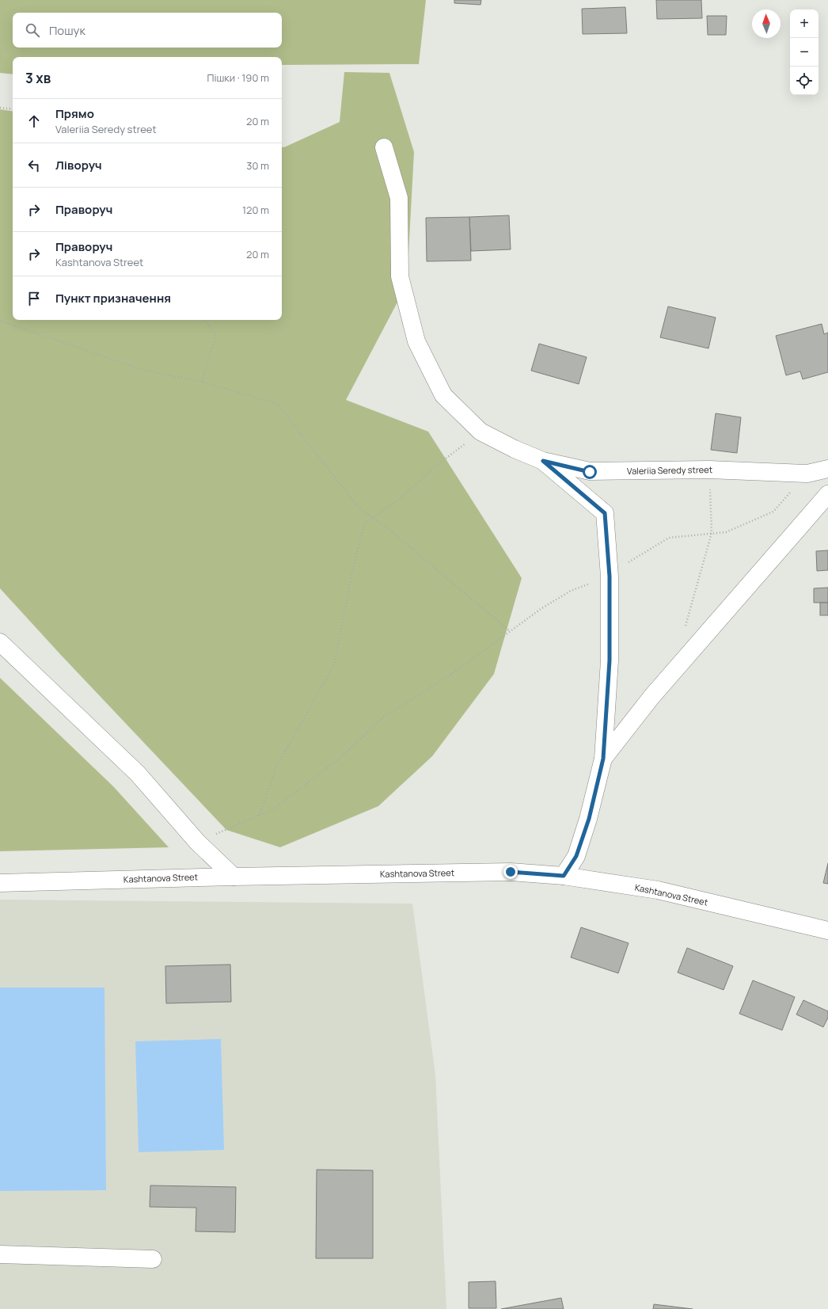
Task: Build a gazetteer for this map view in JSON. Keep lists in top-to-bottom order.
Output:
{
  "streets": {
    "street": ["Valeriia Seredy street", "Kashtanova Street"]
  },
  "north": "top",
  "page": {
    "map_buttons": ["+", "−"],
    "search": "Пошук",
    "heading": ["3 хв", "Пішки · 190 m"],
    "list": [
      ["Прямо", "Valeriia Seredy street", "20 m"],
      ["Ліворуч", "30 m"],
      ["Праворуч", "120 m"],
      ["Праворуч", "Kashtanova Street", "20 m"],
      "Пункт призначення"
    ]
  }
}
